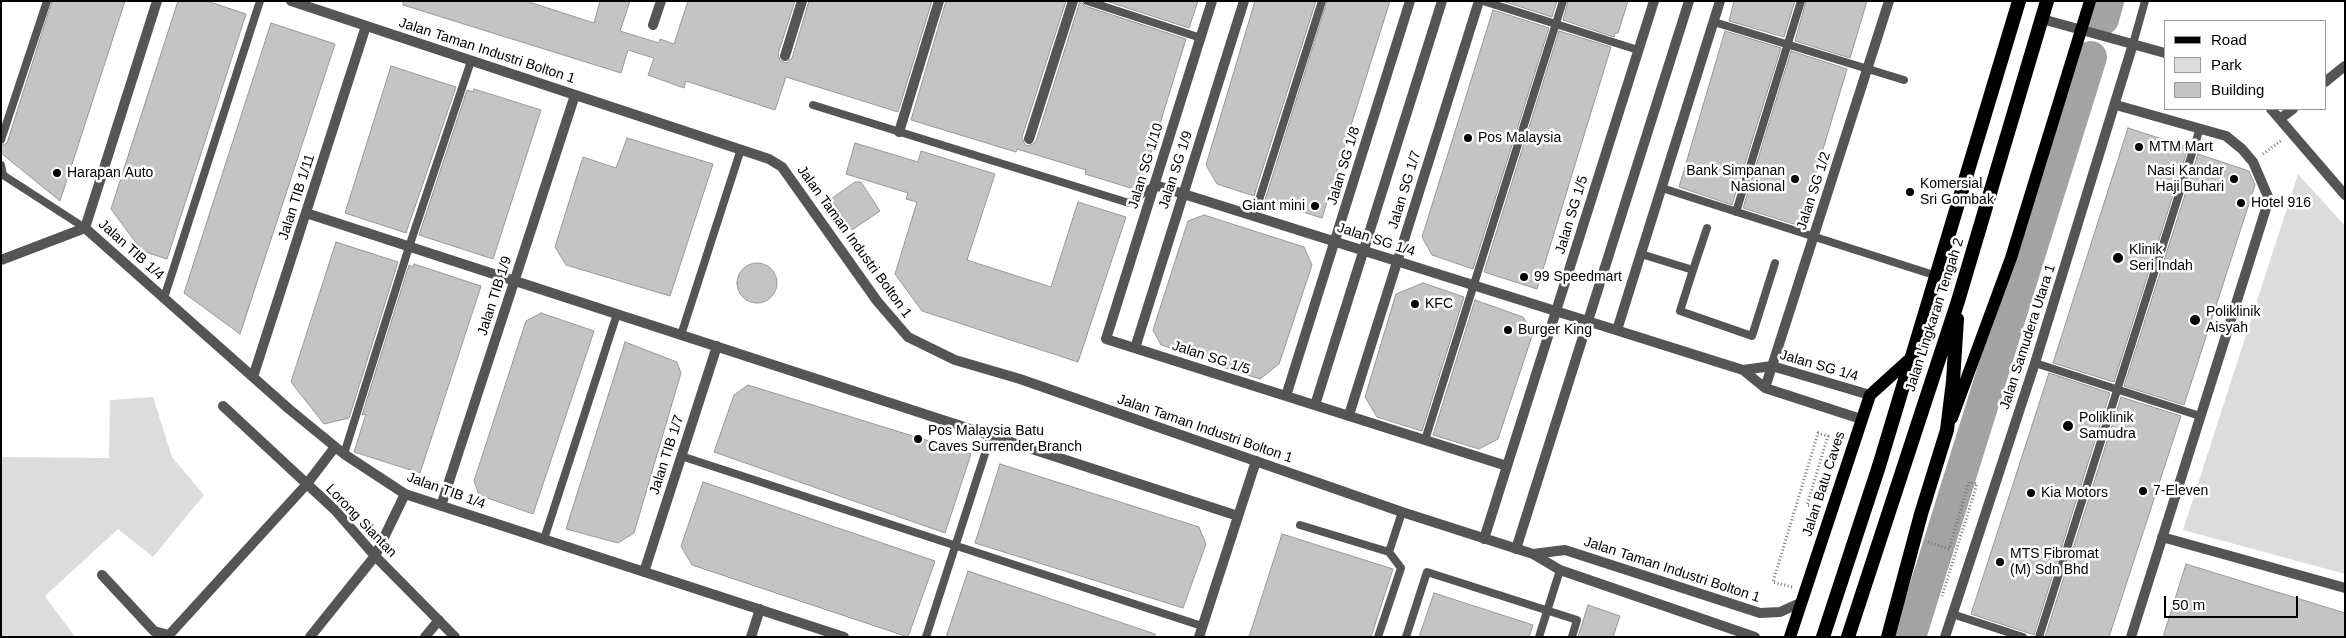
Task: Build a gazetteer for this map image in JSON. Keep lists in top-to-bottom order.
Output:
{
  "streets": {
    "highway": ["Jalan Lingkaran Tengah 2"],
    "main road": ["Jalan Batu Caves"],
    "street": [
      "Jalan Taman Industri Bolton 1",
      "Jalan SG 1/10",
      "Jalan SG 1/8",
      "Jalan SG 1/9",
      "Jalan SG 1/7",
      "Jalan SG 1/2",
      "Jalan TIB 1/11",
      "Jalan SG 1/5",
      "Jalan SG 1/4",
      "Jalan TIB 1/4",
      "Jalan TIB 1/9",
      "Jalan Samudera Utara 1",
      "Jalan TIB 1/7",
      "Lorong Siantan"
    ]
  },
  "crossings": [
    ["Jalan Taman Industri Bolton 1", "Jalan TIB 1/11"],
    ["Jalan Taman Industri Bolton 1", "Jalan SG 1/5"],
    ["Jalan Taman Industri Bolton 1", "Jalan TIB 1/9"],
    ["Jalan Taman Industri Bolton 1", "Jalan Batu Caves"],
    ["Jalan SG 1/10", "Jalan SG 1/5"],
    ["Jalan SG 1/10", "Jalan SG 1/4"],
    ["Jalan SG 1/8", "Jalan SG 1/5"],
    ["Jalan SG 1/8", "Jalan SG 1/4"],
    ["Jalan SG 1/9", "Jalan SG 1/5"],
    ["Jalan SG 1/9", "Jalan SG 1/4"],
    ["Jalan SG 1/7", "Jalan SG 1/5"],
    ["Jalan SG 1/7", "Jalan SG 1/4"],
    ["Jalan SG 1/2", "Jalan SG 1/4"],
    ["Jalan TIB 1/11", "Jalan TIB 1/4"],
    ["Jalan SG 1/5", "Jalan SG 1/4"],
    ["Jalan SG 1/4", "Jalan Batu Caves"],
    ["Jalan TIB 1/4", "Jalan TIB 1/9"],
    ["Jalan TIB 1/4", "Jalan TIB 1/7"],
    ["Jalan Lingkaran Tengah 2", "Jalan Batu Caves"]
  ],
  "places": [
    "Pos Malaysia",
    "MTM Mart",
    "Harapan Auto",
    "Bank Simpanan Nasional",
    "Nasi Kandar Haji Buhari",
    "Komersial Sri Gombak",
    "Hotel 916",
    "Giant mini",
    "Klinik Seri Indah",
    "99 Speedmart",
    "KFC",
    "Poliklinik Aisyah",
    "Burger King",
    "Poliklinik Samudra",
    "Pos Malaysia Batu Caves Surrender Branch",
    "7-Eleven",
    "Kia Motors",
    "MTS Fibromat (M) Sdn Bhd"
  ],
  "legend": ["Road", "Park", "Building"],
  "scale_bar": "50 m"
}
